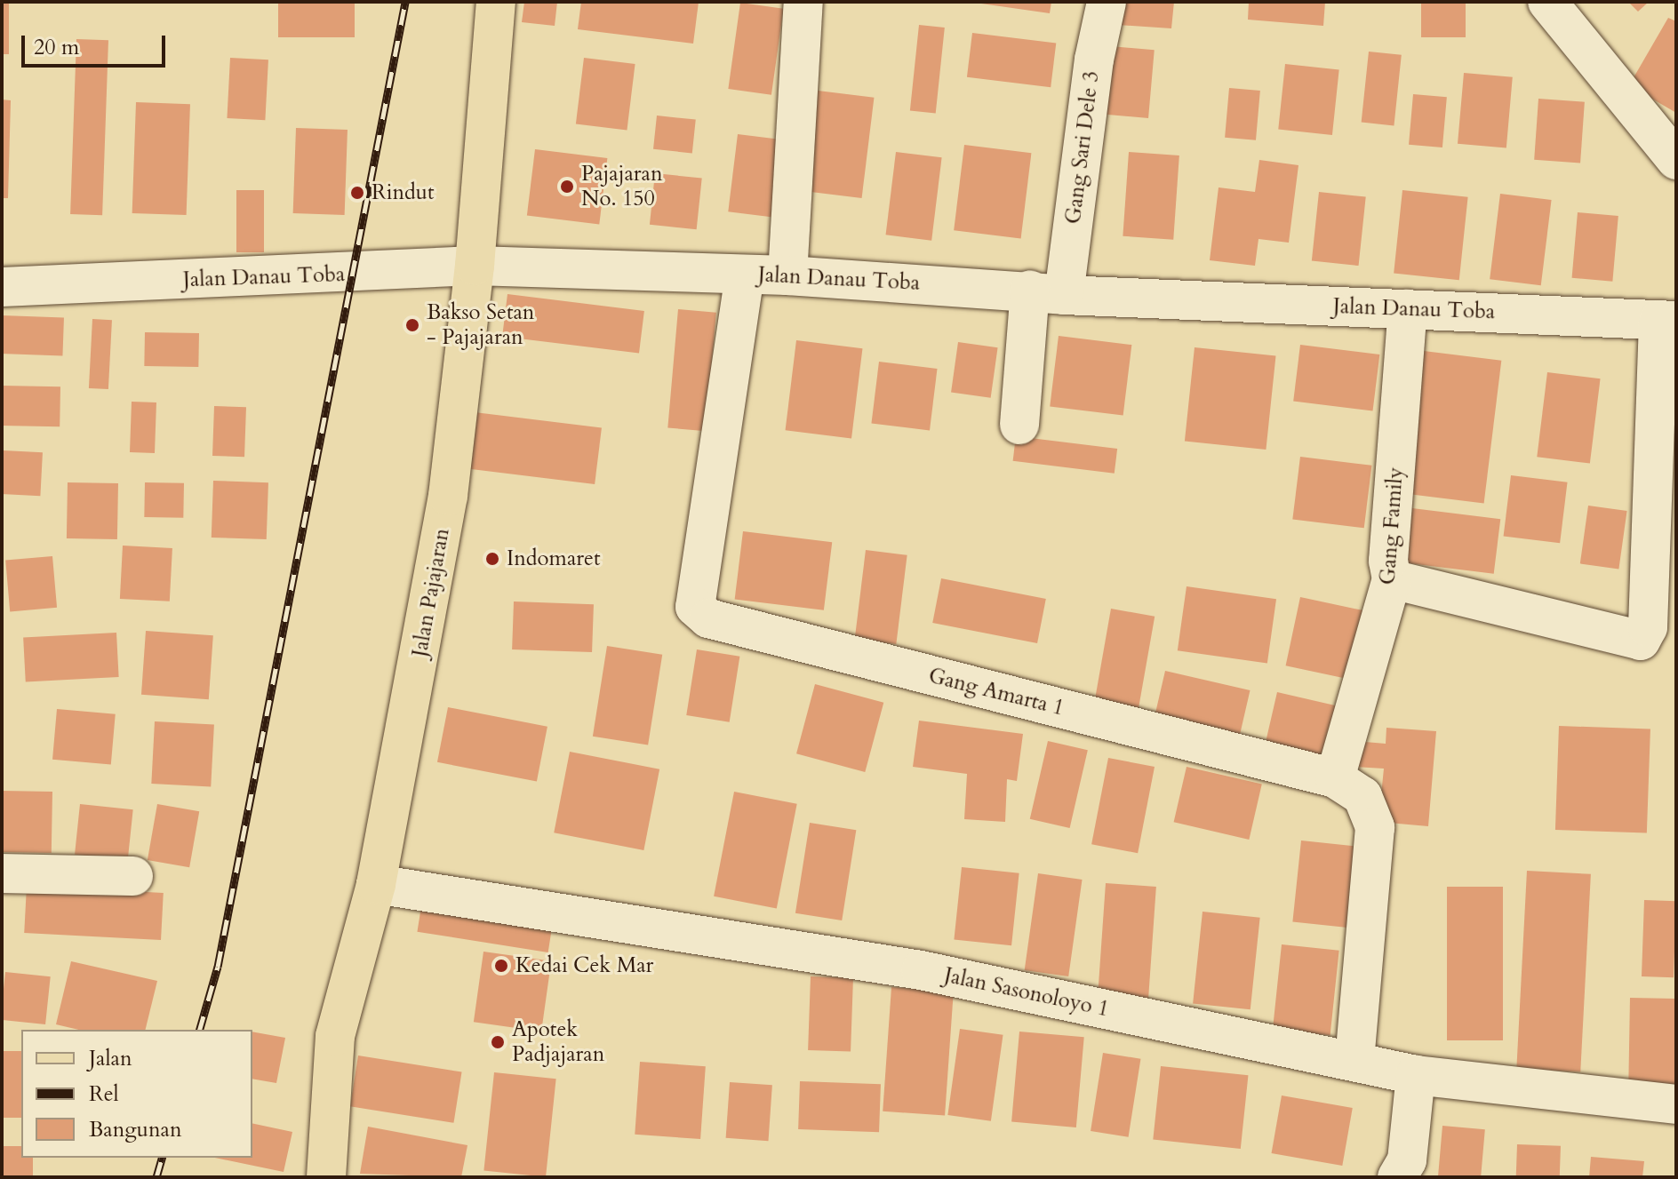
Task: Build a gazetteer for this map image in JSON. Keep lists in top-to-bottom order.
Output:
{
  "streets": {
    "main road": ["Jalan Pajajaran"],
    "street": [
      "Gang Sari Dele 3",
      "Jalan Danau Toba",
      "Gang Family",
      "Gang Amarta 1",
      "Jalan Sasonoloyo 1"
    ]
  },
  "crossings": [
    ["Gang Sari Dele 3", "Jalan Danau Toba"],
    ["Jalan Danau Toba", "Gang Family"],
    ["Jalan Danau Toba", "Jalan Pajajaran"],
    ["Jalan Danau Toba", "Gang Amarta 1"],
    ["Gang Family", "Gang Amarta 1"],
    ["Jalan Pajajaran", "Jalan Sasonoloyo 1"],
    ["Gang Amarta 1", "Jalan Sasonoloyo 1"]
  ],
  "places": [
    "Pajajaran No. 150",
    "Rindut",
    "Bakso Setan - Pajajaran",
    "Indomaret",
    "Kedai Cek Mar",
    "Apotek Padjajaran"
  ],
  "legend": ["Jalan", "Rel", "Bangunan"],
  "scale_bar": "20 m"
}
